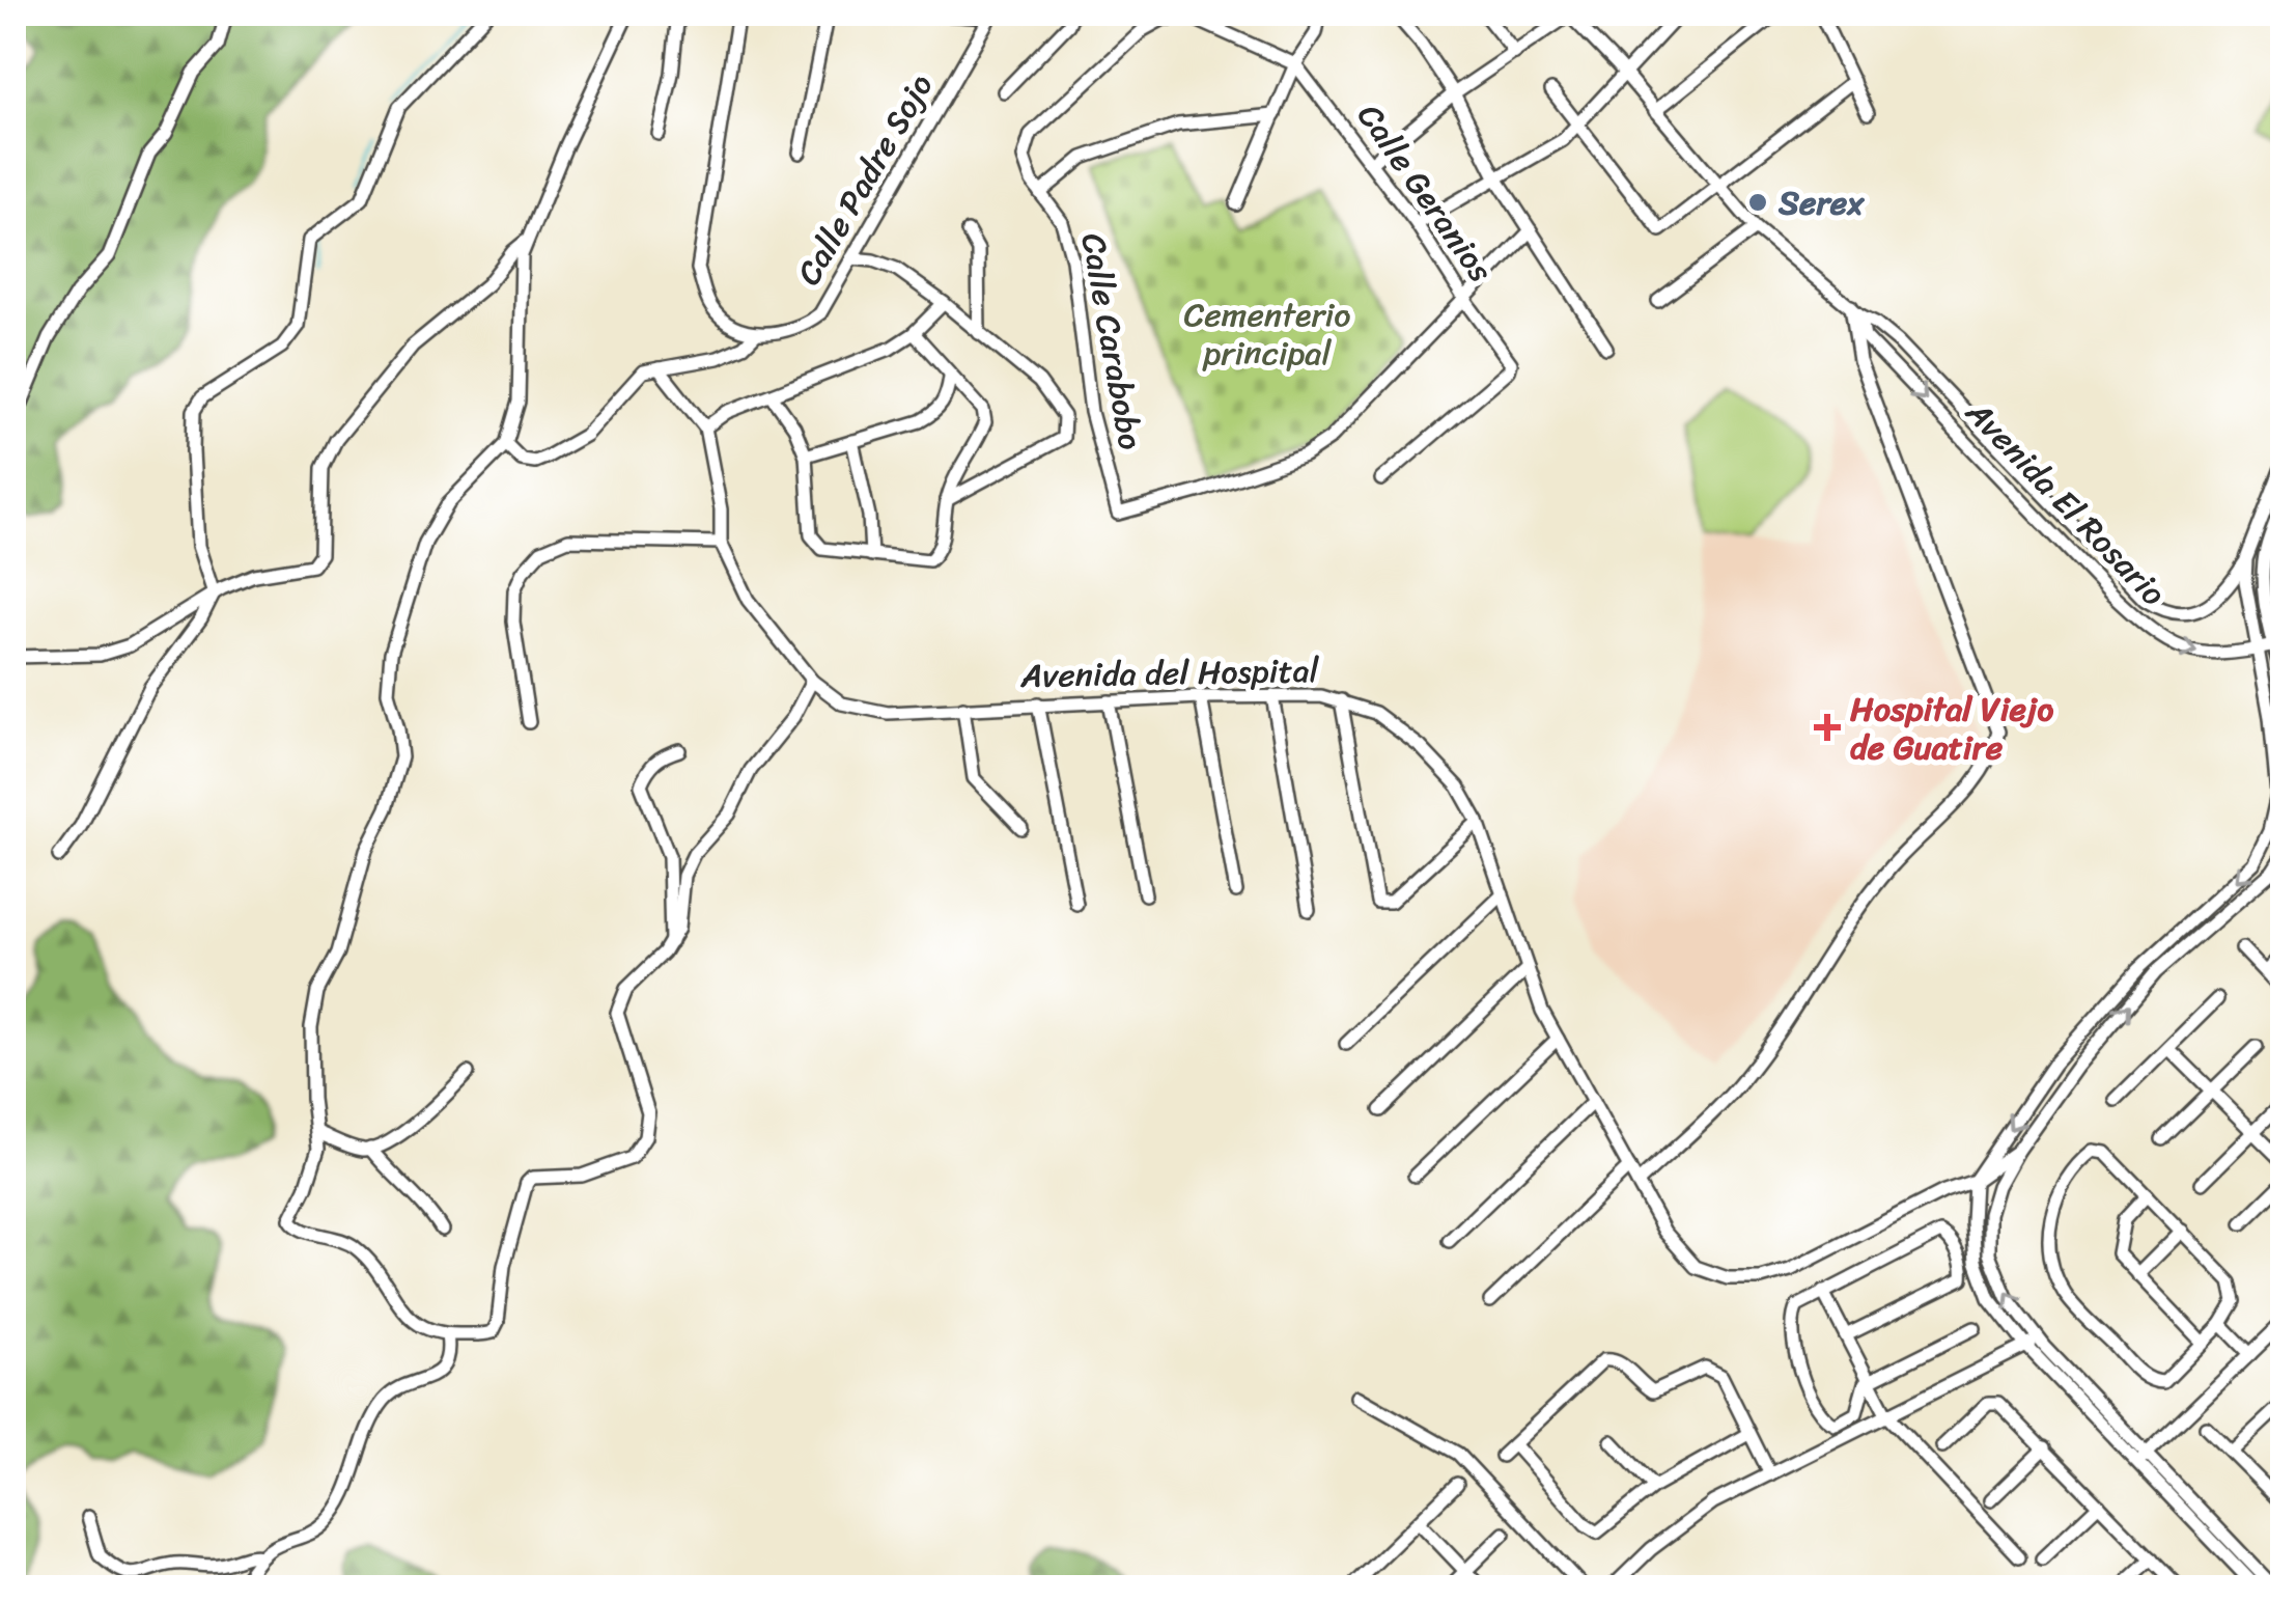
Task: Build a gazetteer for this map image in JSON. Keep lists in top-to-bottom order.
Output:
{
  "streets": {
    "street": [
      "Calle Padre Sojo",
      "Calle Geranios",
      "Calle Carabobo",
      "Avenida El Rosario",
      "Avenida del Hospital"
    ]
  },
  "crossings": [
    ["Calle Padre Sojo", "Avenida del Hospital"],
    ["Calle Geranios", "Calle Carabobo"]
  ],
  "parks": ["Cementerio principal"],
  "places": {
    "other": ["Serex"],
    "health": ["Hospital Viejo de Guatire"]
  }
}
